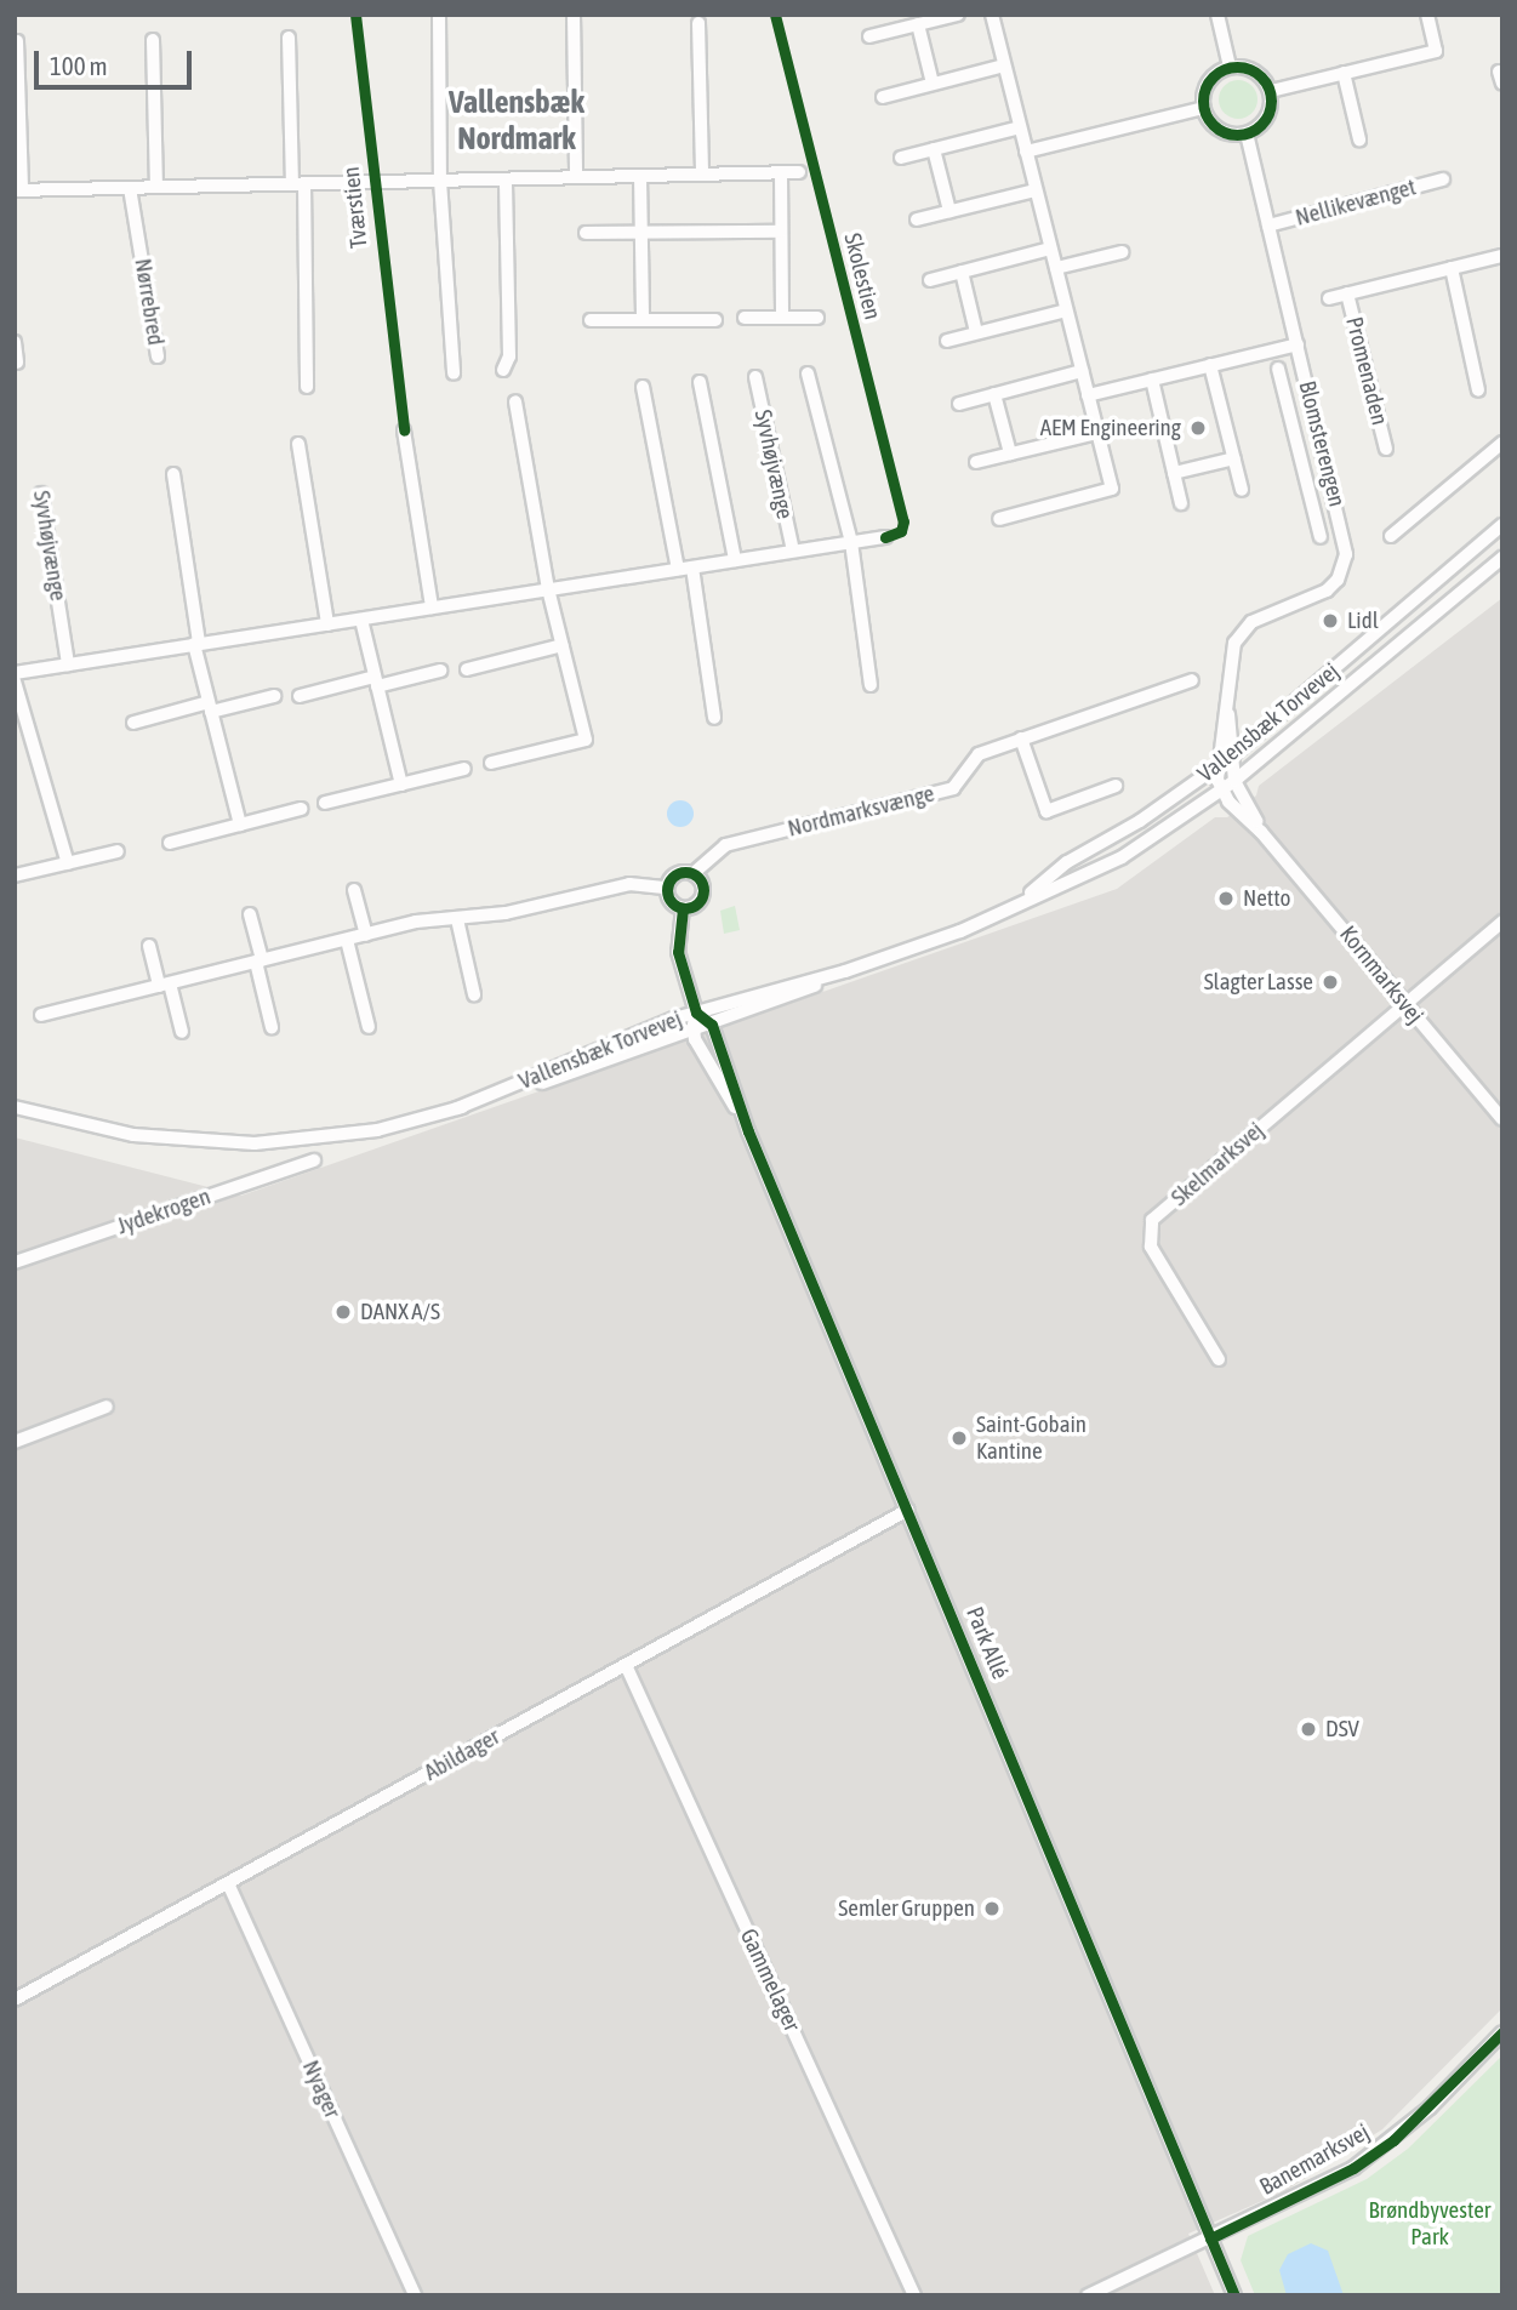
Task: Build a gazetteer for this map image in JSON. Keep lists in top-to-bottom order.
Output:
{
  "streets": {
    "street": [
      "Nellikevænget",
      "Nørrebred",
      "Promenaden",
      "Blomsterengen",
      "Syvhøjvænge",
      "Vallensbæk Torvevej",
      "Nordmarksvænge",
      "Kornmarksvej",
      "Skelmarksvej",
      "Jydekrogen",
      "Park Allé",
      "Abildager",
      "Gammelager",
      "Nyager",
      "Banemarksvej"
    ],
    "cycle path": ["Tværstien", "Skolestien"]
  },
  "crossings": [
    ["Nellikevænget", "Blomsterengen"],
    ["Blomsterengen", "Vallensbæk Torvevej"],
    ["Blomsterengen", "Kornmarksvej"],
    ["Vallensbæk Torvevej", "Kornmarksvej"],
    ["Vallensbæk Torvevej", "Park Allé"],
    ["Kornmarksvej", "Skelmarksvej"],
    ["Park Allé", "Abildager"],
    ["Park Allé", "Banemarksvej"],
    ["Abildager", "Gammelager"],
    ["Abildager", "Nyager"]
  ],
  "districts": ["Vallensbæk Nordmark"],
  "parks": ["Brøndbyvester Park"],
  "places": [
    "AEM Engineering",
    "Lidl",
    "Netto",
    "Slagter Lasse",
    "DANX A/S",
    "Saint-Gobain Kantine",
    "DSV",
    "Semler Gruppen"
  ],
  "scale_bar": "100 m"
}
